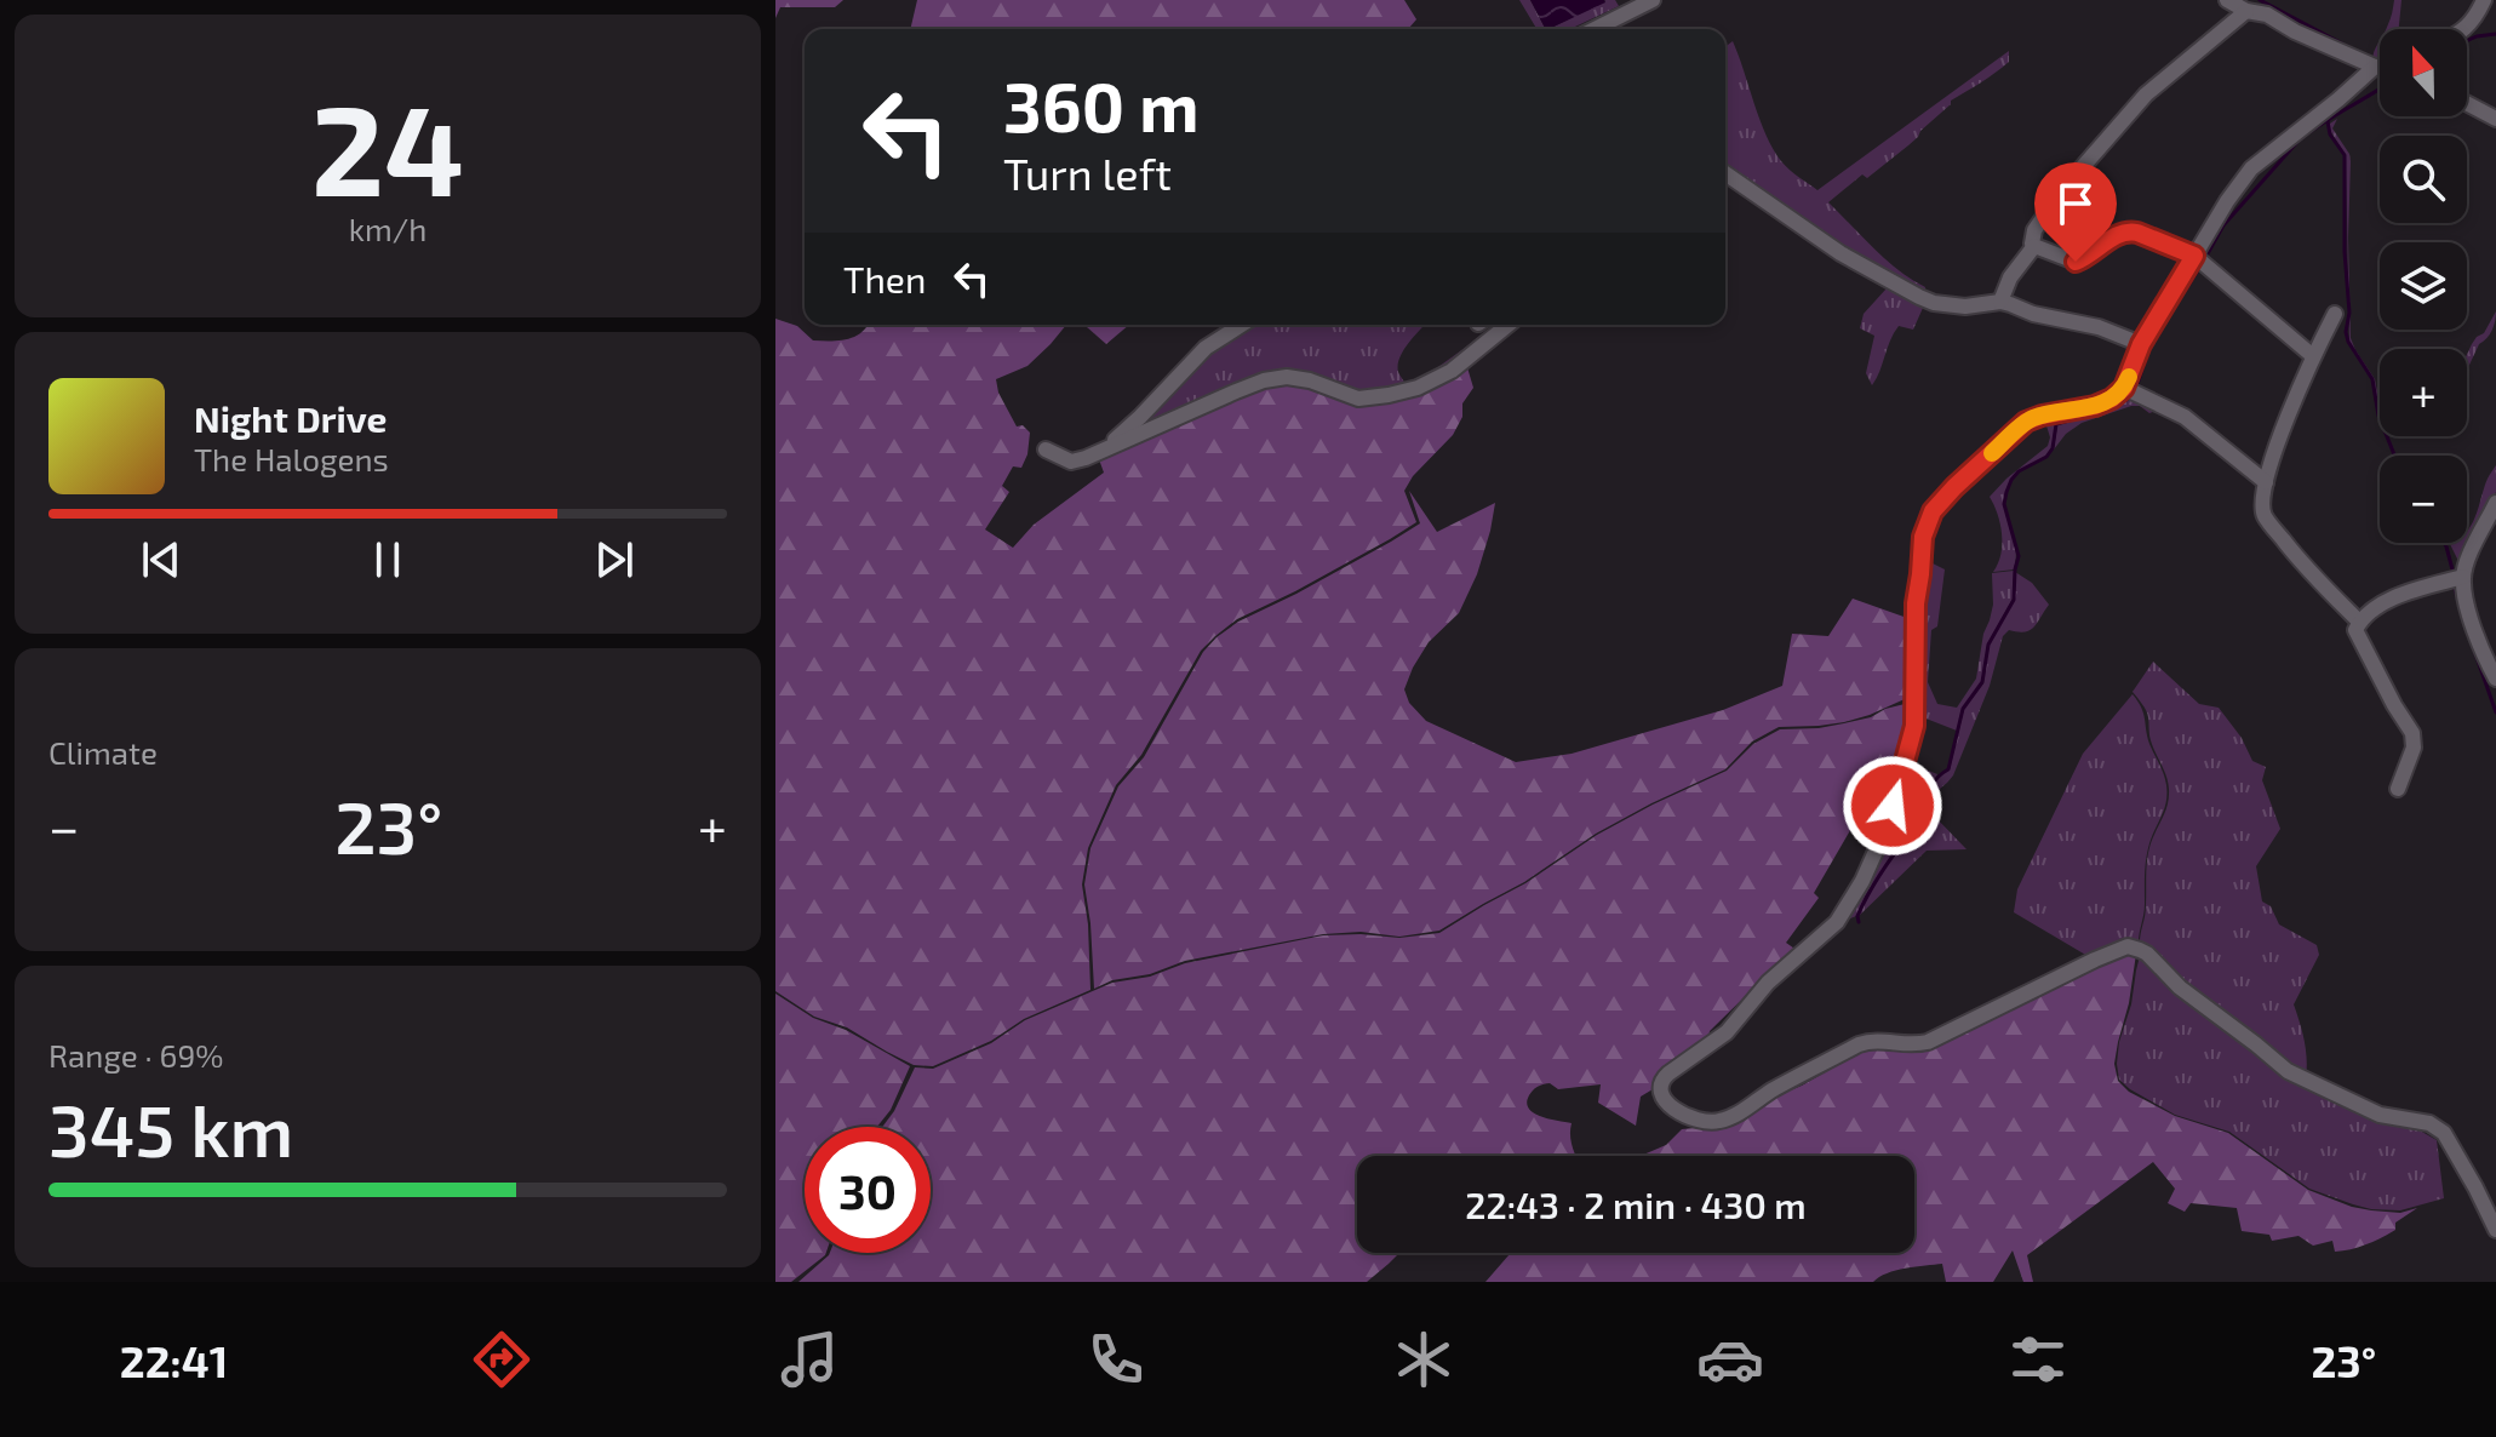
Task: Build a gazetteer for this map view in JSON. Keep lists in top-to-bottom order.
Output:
{
  "north": "top",
  "page": {
    "tile": [
      ["24", "km/h"],
      "Climate",
      ["Range · 69%", "345 km"]
    ],
    "map_buttons": ["+", "−"],
    "turn": ["360 m", "Turn left"],
    "then": "Then",
    "song": ["Night Drive", "The Halogens"],
    "heat": ["−", "23°", "+"],
    "limit": "30",
    "trip": "22:43 · 2 min · 430 m",
    "tabs": ["22:41", "23°"]
  }
}
